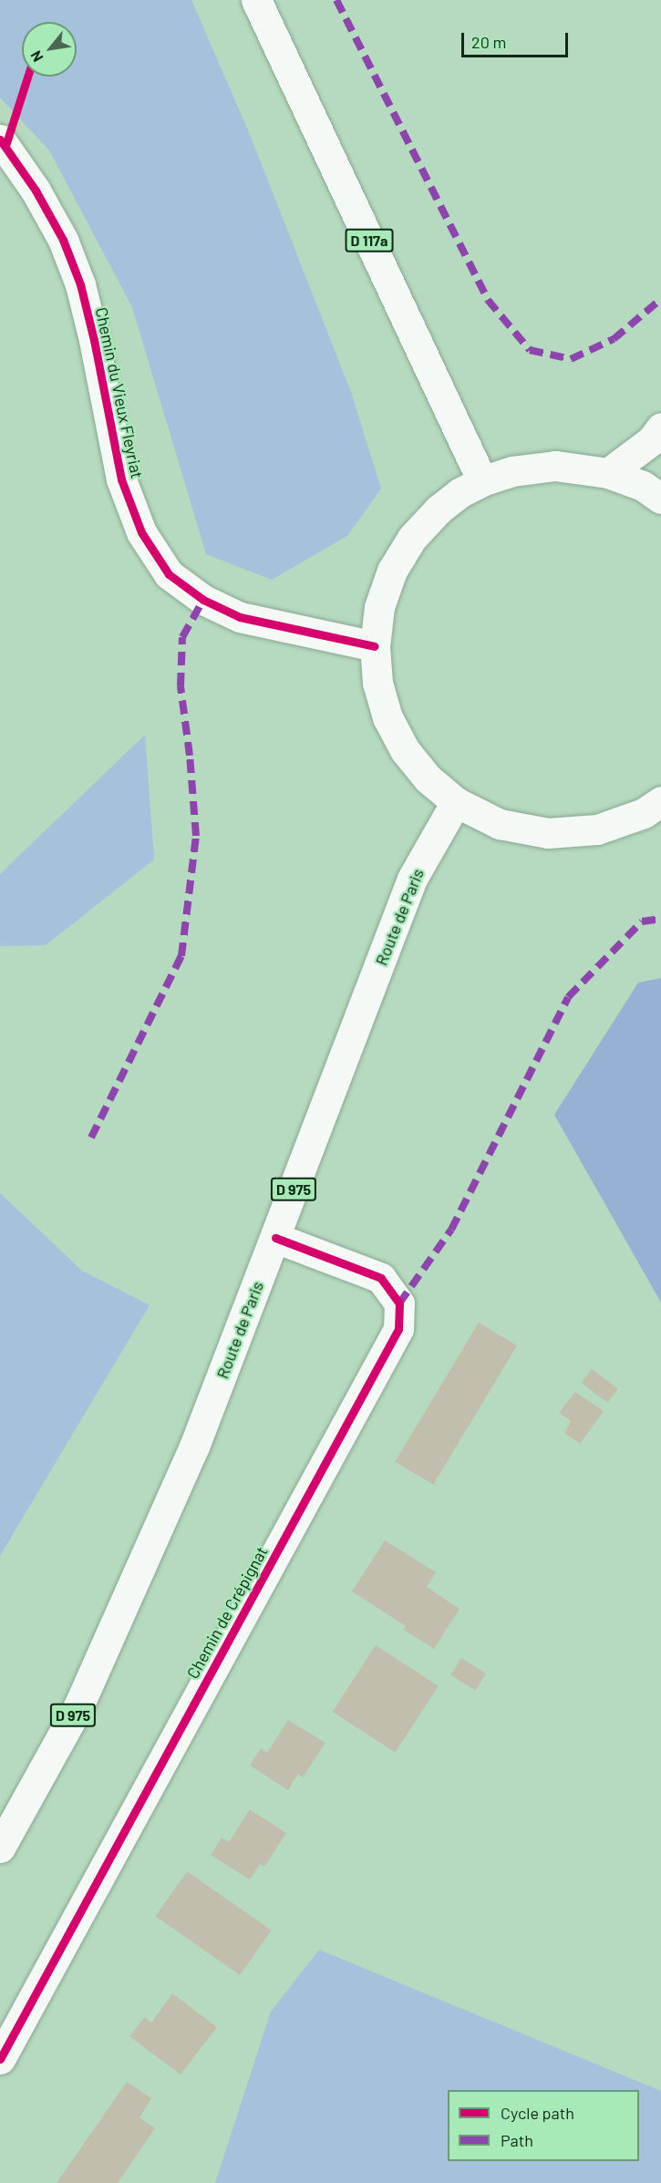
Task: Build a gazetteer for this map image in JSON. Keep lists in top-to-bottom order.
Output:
{
  "streets": {
    "main road": [
      "D 117a",
      "Chemin du Vieux Fleyriat",
      "Route de Paris",
      "D 975",
      "Chemin de Crépignat"
    ]
  },
  "crossings": [
    ["Route de Paris", "Chemin de Crépignat"]
  ],
  "legend": ["Cycle path", "Path"],
  "scale_bar": "20 m",
  "north": "bottom left"
}
